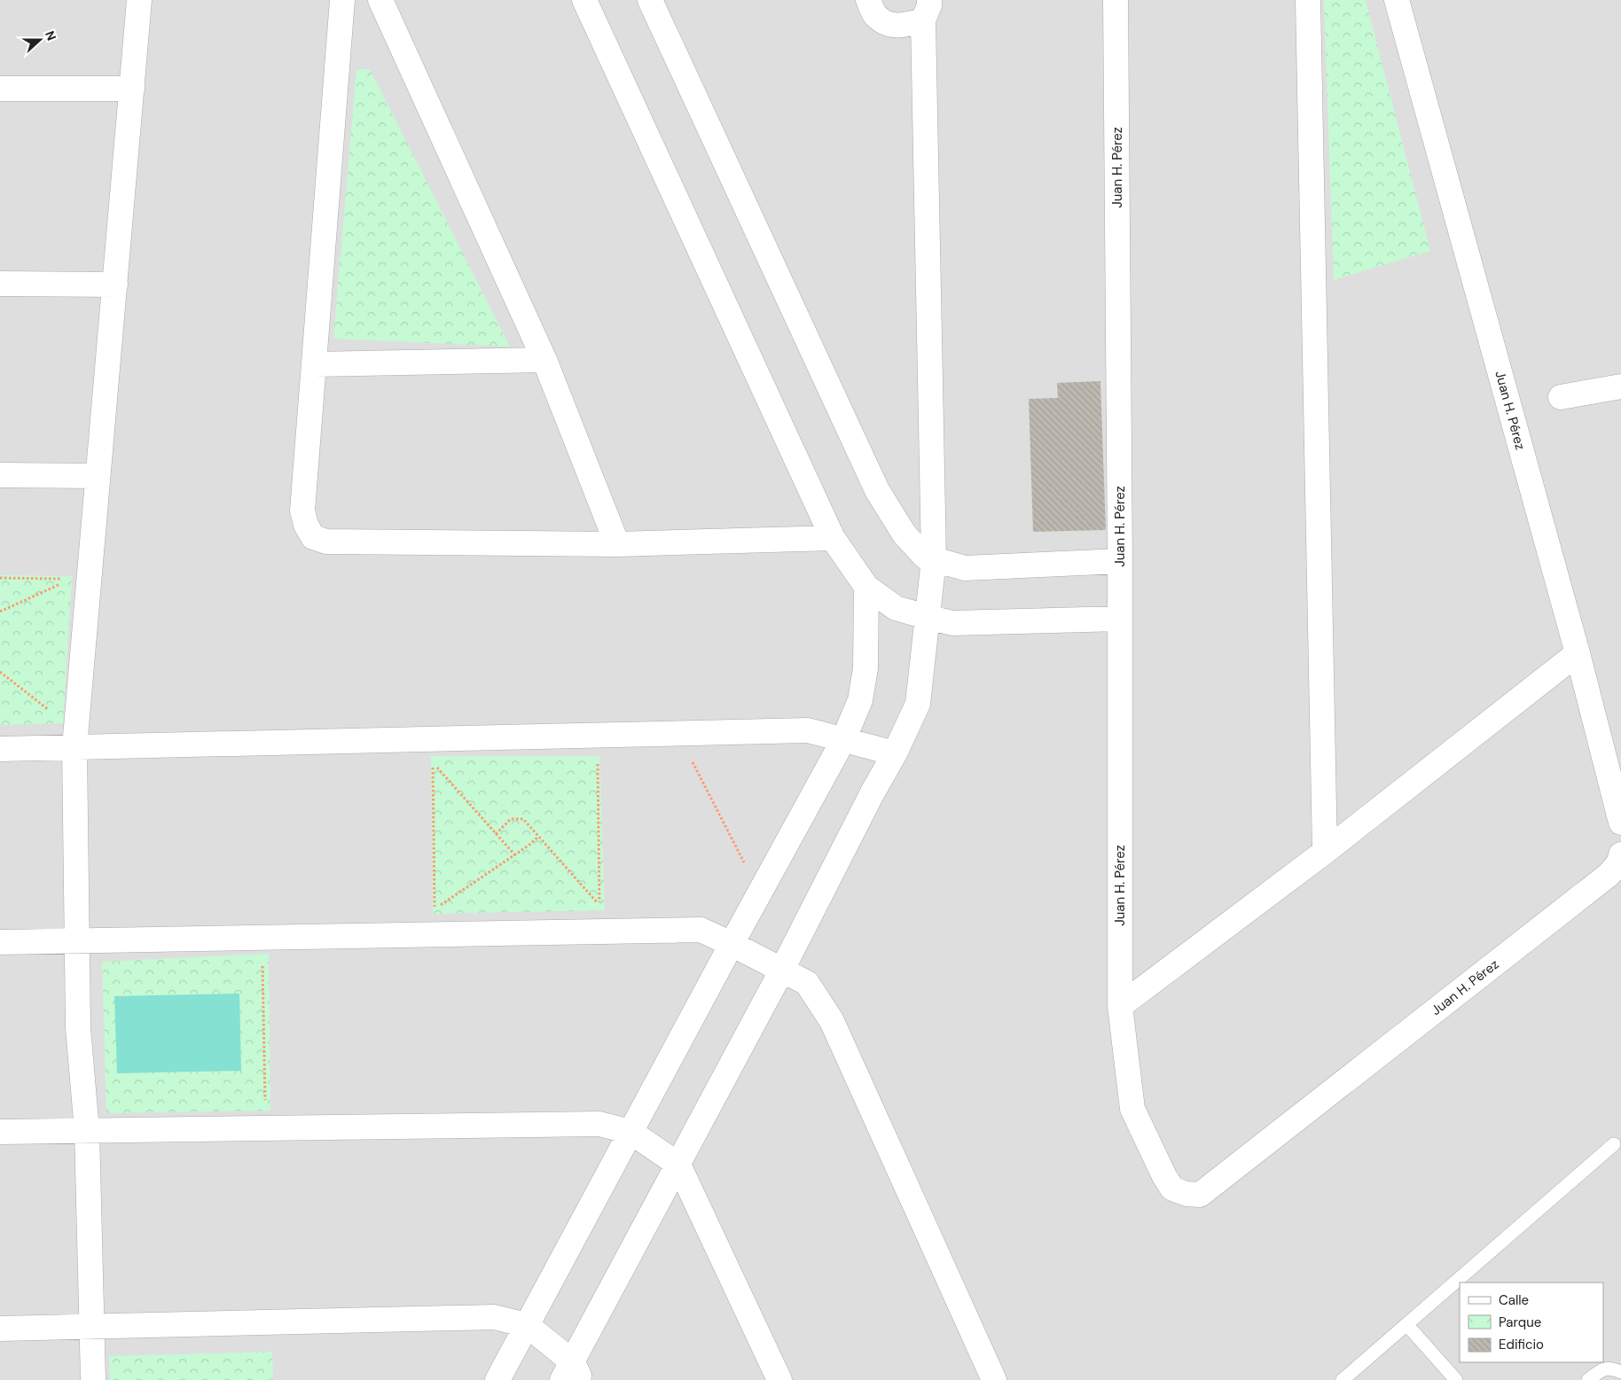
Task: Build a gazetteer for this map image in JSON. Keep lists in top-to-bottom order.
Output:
{
  "streets": {
    "street": ["Juan H. Pérez"]
  },
  "legend": ["Calle", "Parque", "Edificio"],
  "north": "right"
}
